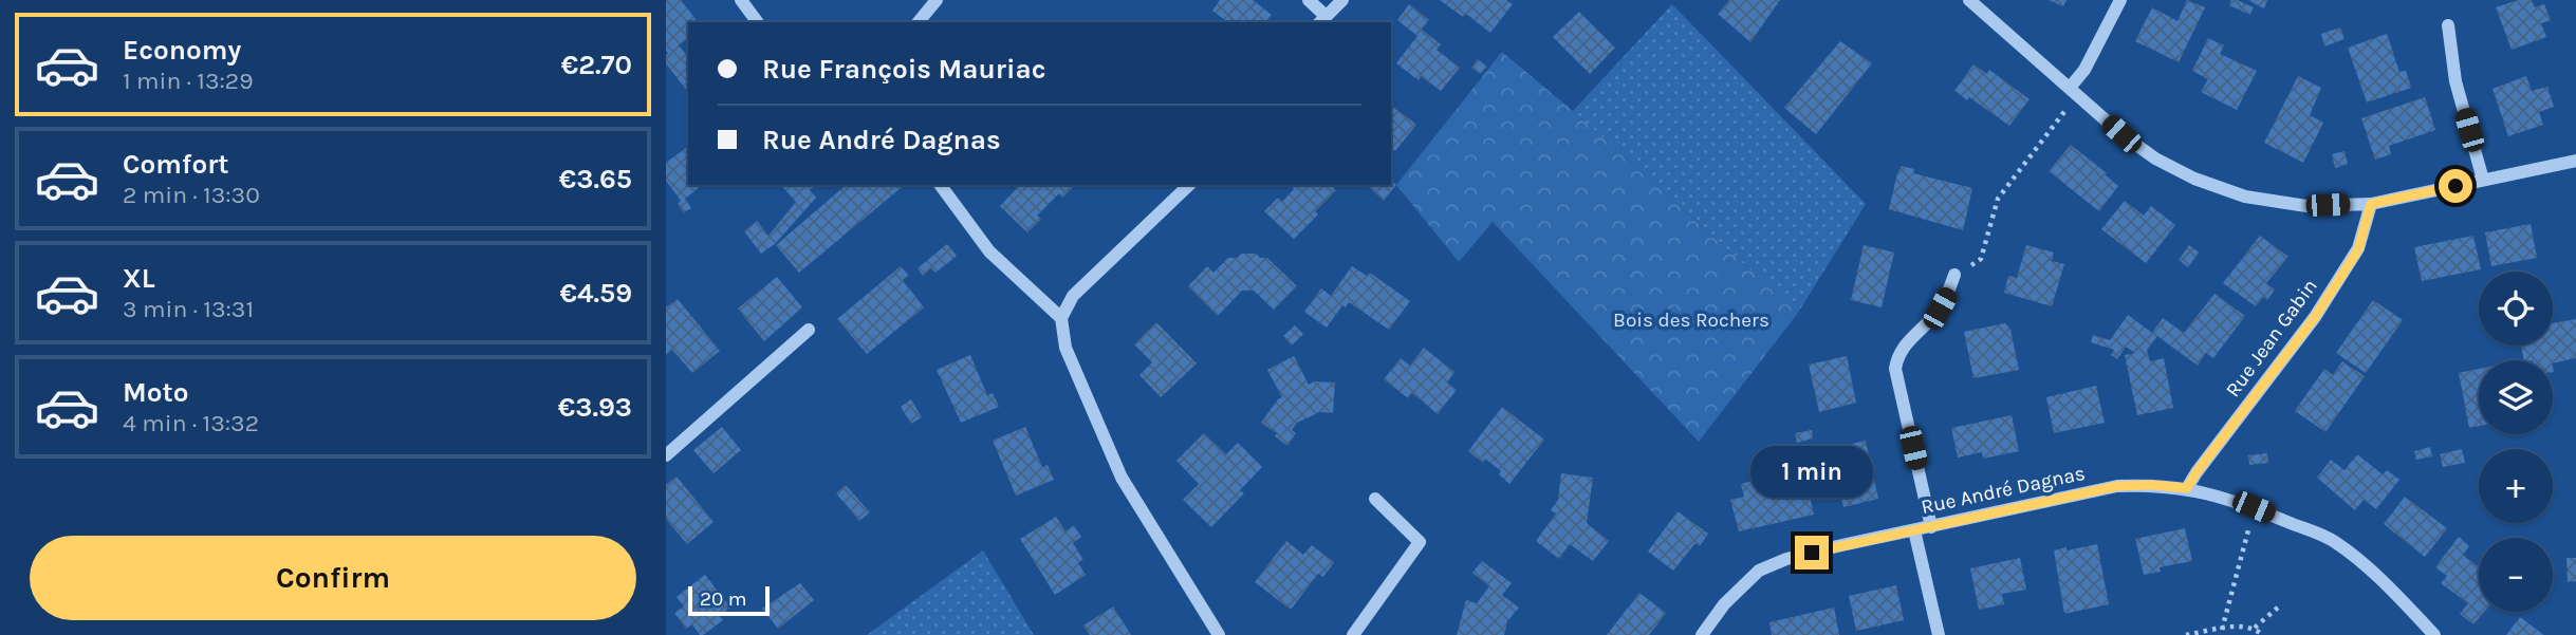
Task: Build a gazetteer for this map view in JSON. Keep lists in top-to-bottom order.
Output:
{
  "streets": {
    "street": ["Rue Jean Gabin", "Rue André Dagnas"]
  },
  "crossings": [
    ["Rue Jean Gabin", "Rue André Dagnas"]
  ],
  "parks": ["Bois des Rochers"],
  "scale_bar": "20 m",
  "page": {
    "list": [
      {
        "name": "Economy",
        "note": "1 min · 13:29",
        "value": "€2.70"
      },
      {
        "name": "Comfort",
        "note": "2 min · 13:30",
        "value": "€3.65"
      },
      {
        "name": "XL",
        "note": "3 min · 13:31",
        "value": "€4.59"
      },
      {
        "name": "Moto",
        "note": "4 min · 13:32",
        "value": "€3.93"
      }
    ],
    "banner": ["Rue François Mauriac", "Rue André Dagnas"],
    "map_buttons": ["+", "−"],
    "bubble": "1 min",
    "buttons": "Confirm",
    "scale": "20 m"
  }
}
